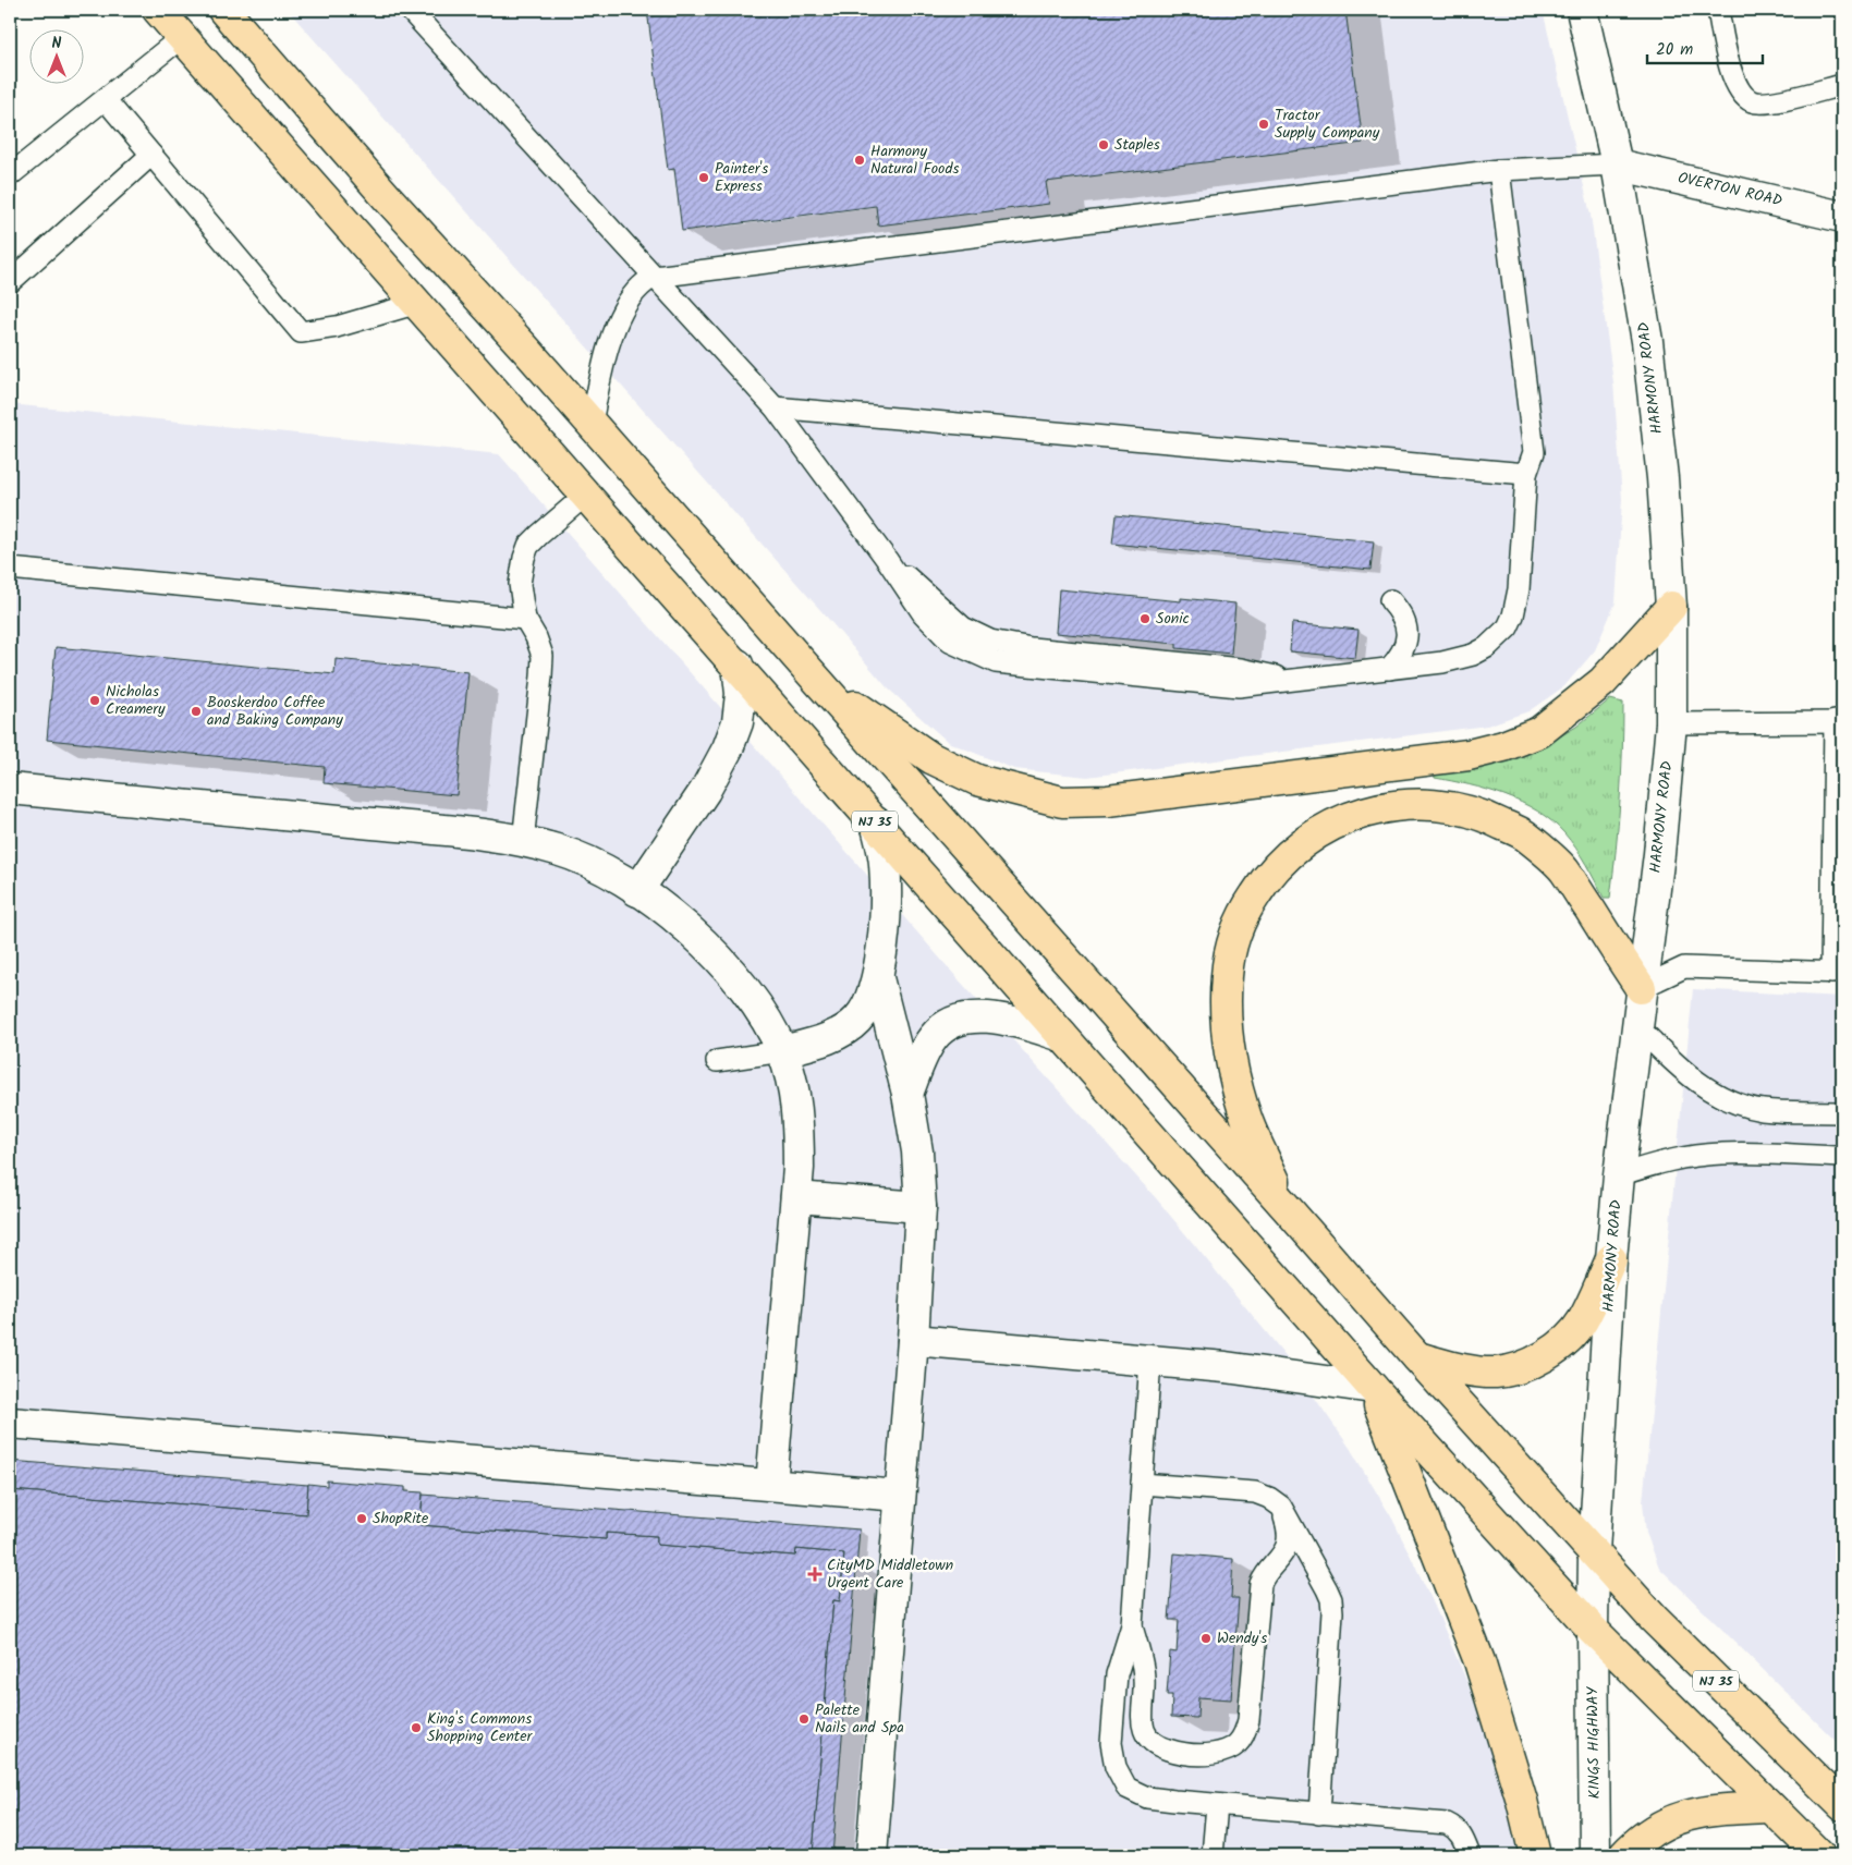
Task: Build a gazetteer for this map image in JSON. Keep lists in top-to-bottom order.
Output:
{
  "streets": {
    "highway": ["NJ 35"],
    "street": ["OVERTON ROAD", "HARMONY ROAD", "KINGS HIGHWAY"]
  },
  "crossings": [
    ["OVERTON ROAD", "HARMONY ROAD"],
    ["HARMONY ROAD", "NJ 35"],
    ["HARMONY ROAD", "KINGS HIGHWAY"],
    ["NJ 35", "KINGS HIGHWAY"]
  ],
  "places": {
    "other": [
      "Tractor Supply Company",
      "Staples",
      "Harmony Natural Foods",
      "Painter's Express",
      "Sonic",
      "Nicholas Creamery",
      "Booskerdoo Coffee and Baking Company",
      "ShopRite",
      "Wendy's",
      "Palette Nails and Spa",
      "King's Commons Shopping Center"
    ],
    "health": ["CityMD Middletown Urgent Care"]
  },
  "scale_bar": "20 m",
  "north": "top"
}
